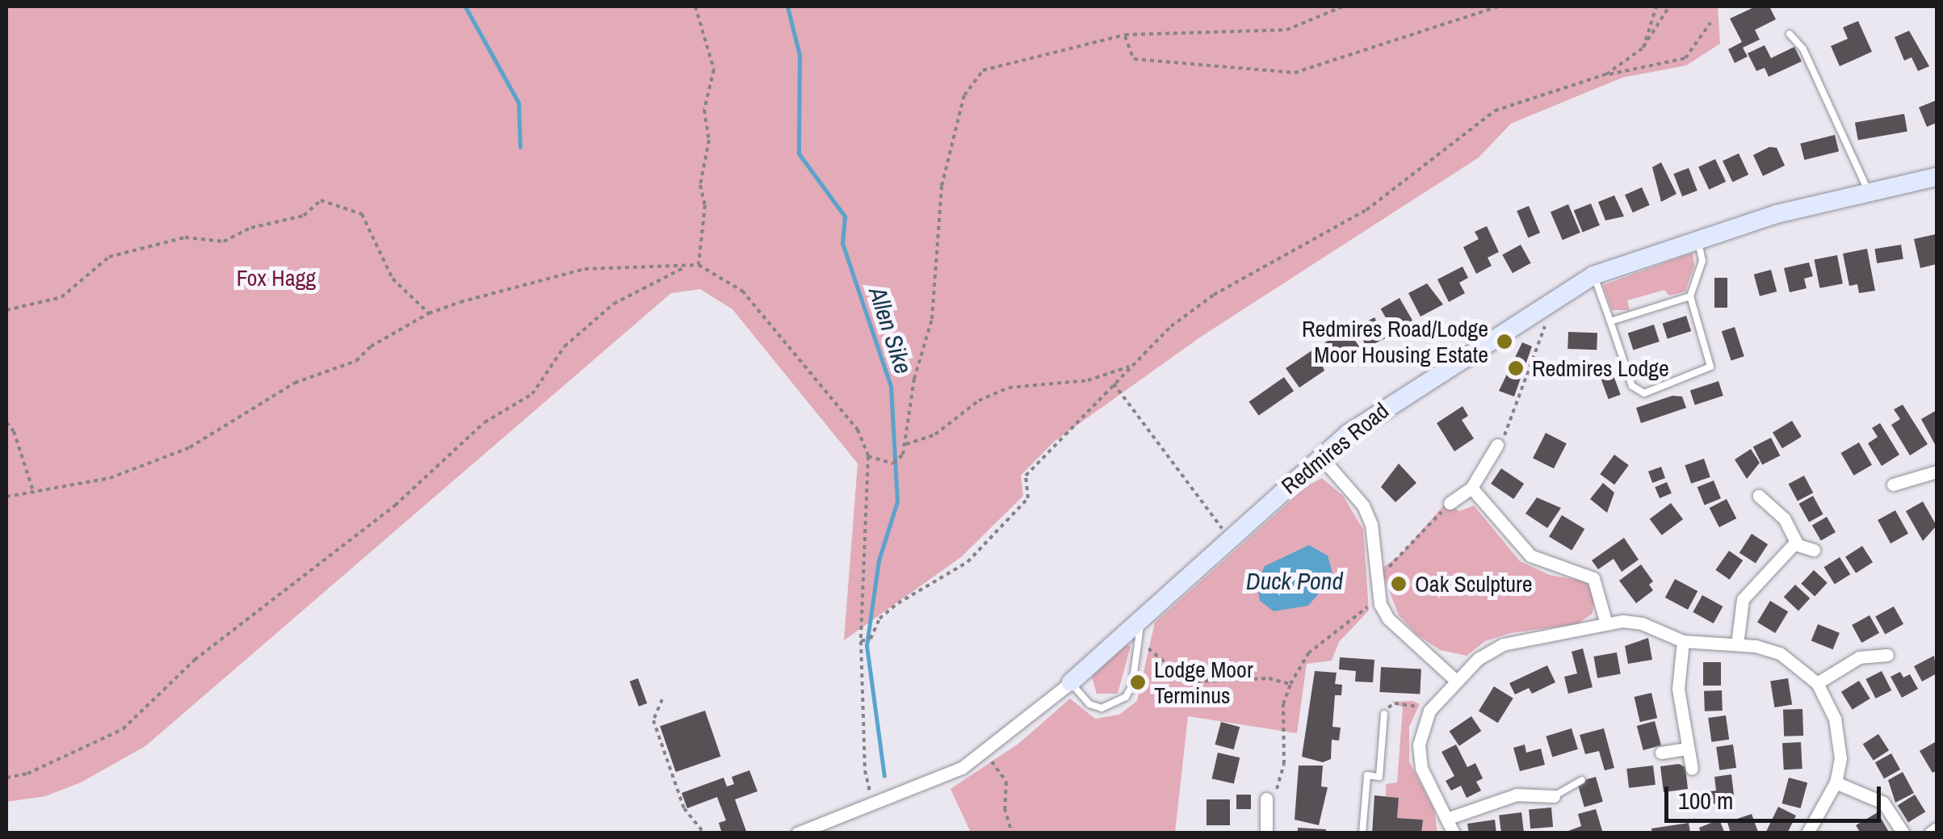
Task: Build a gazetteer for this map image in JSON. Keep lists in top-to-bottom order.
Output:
{
  "streets": {
    "street": ["Redmires Road"]
  },
  "water": ["Allen Sike", "Duck Pond"],
  "parks": ["Fox Hagg"],
  "places": [
    "Redmires Road/Lodge Moor Housing Estate",
    "Redmires Lodge",
    "Oak Sculpture",
    "Lodge Moor Terminus"
  ],
  "scale_bar": "100 m"
}
